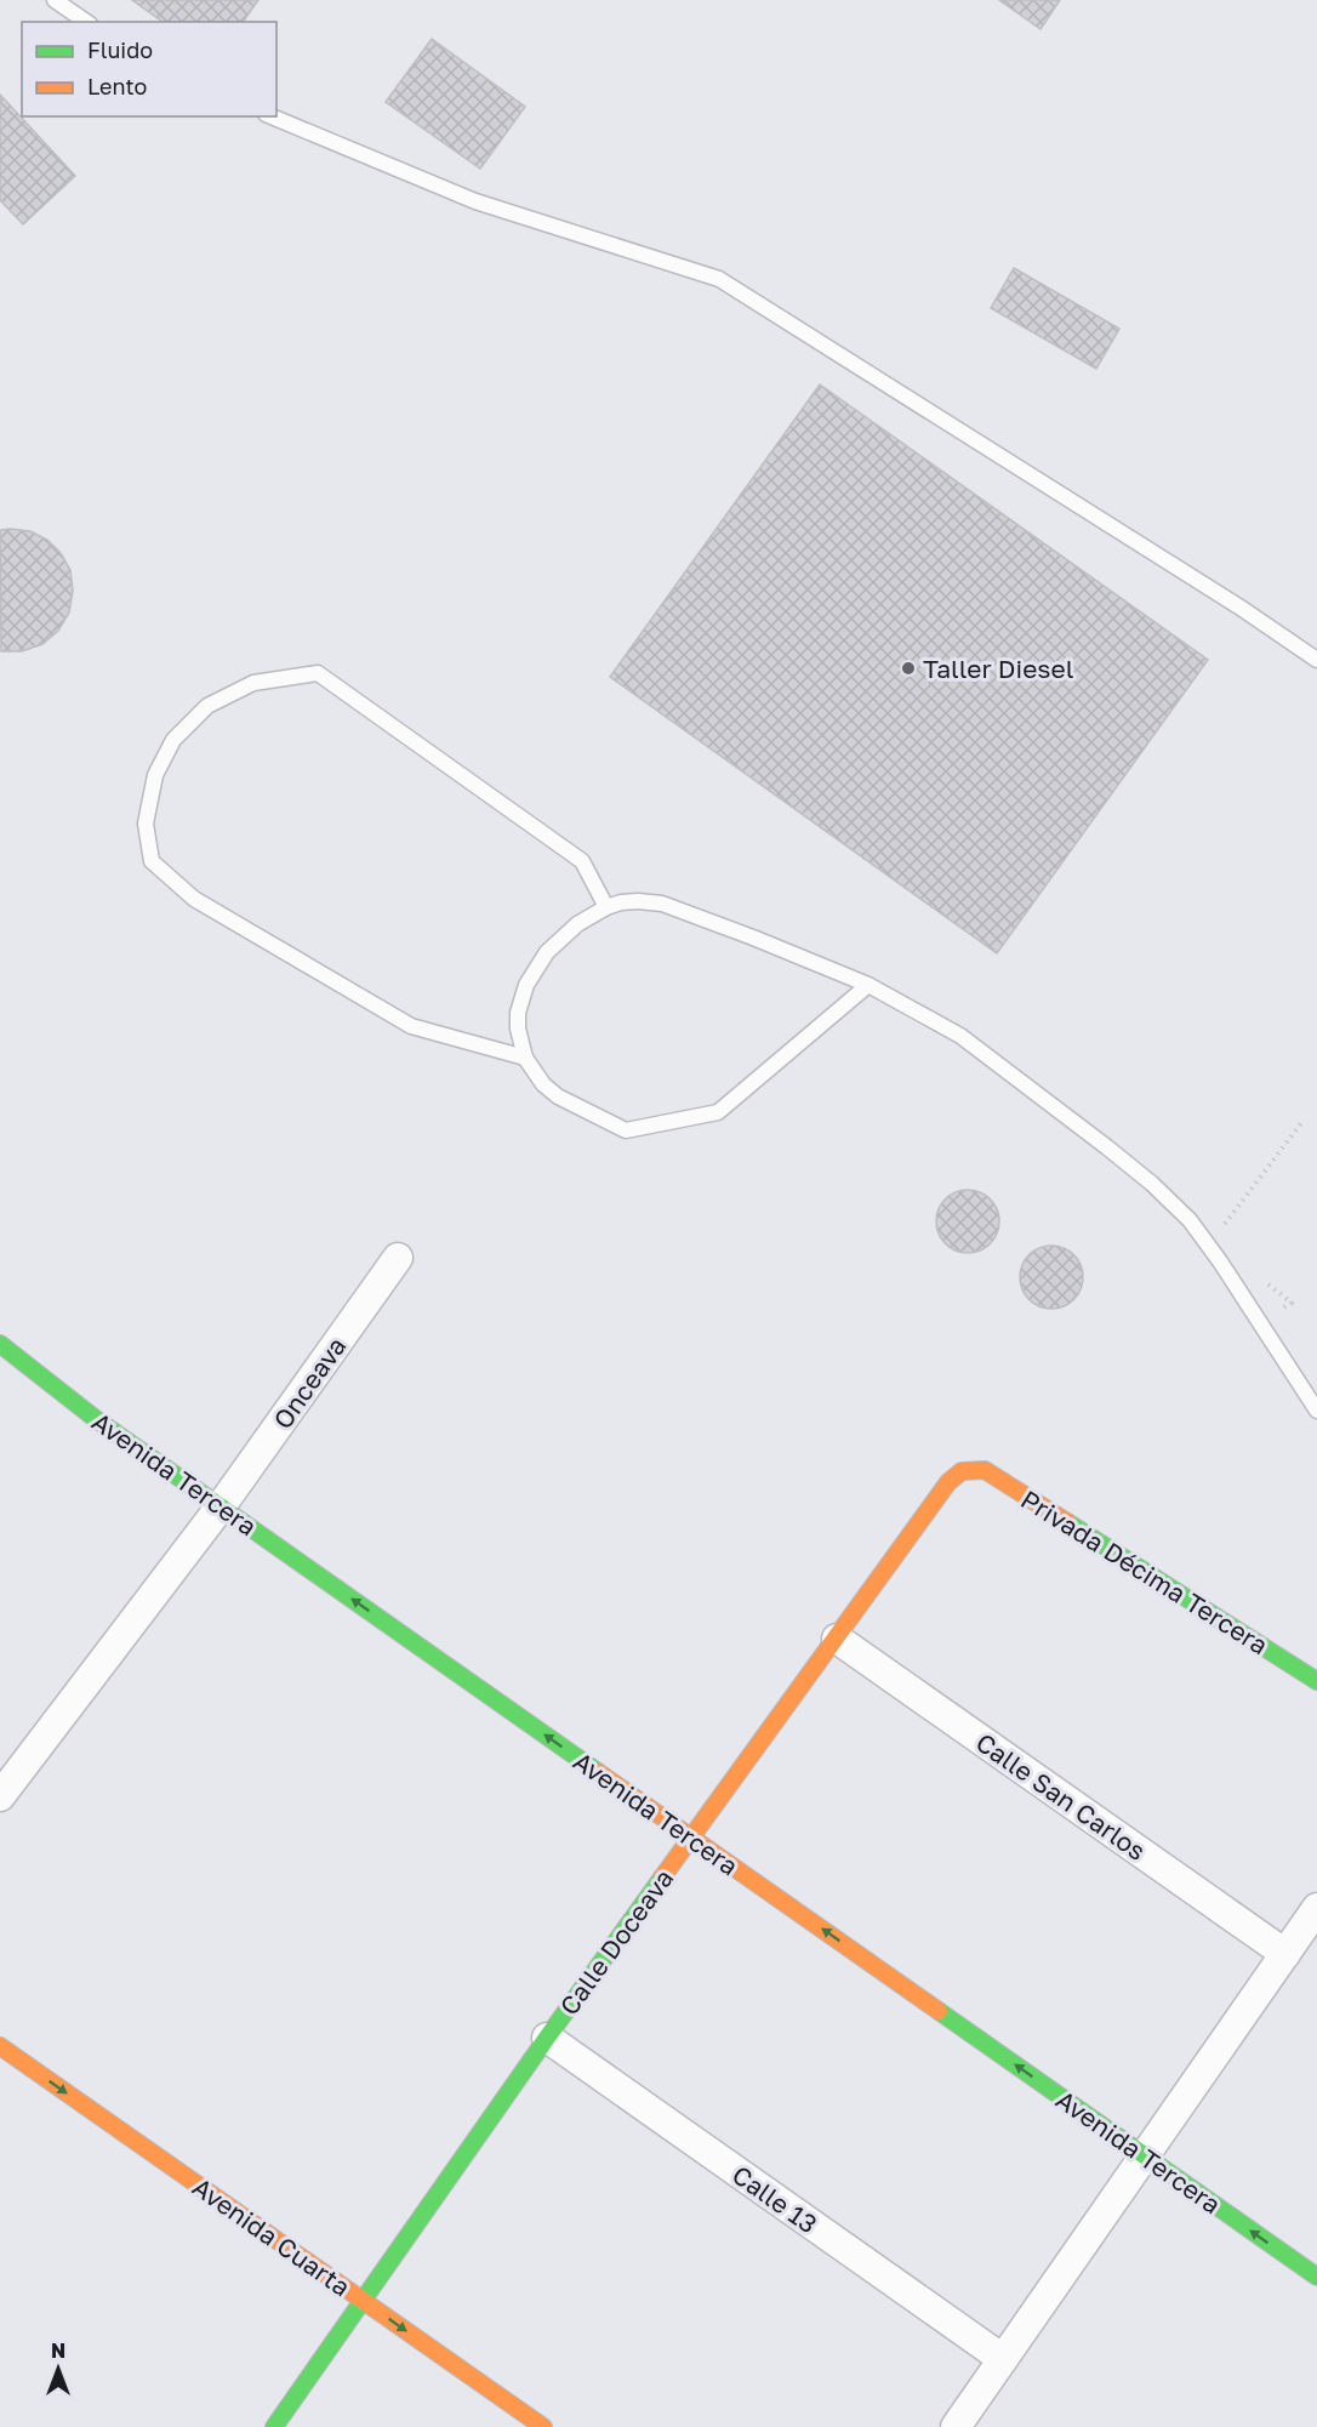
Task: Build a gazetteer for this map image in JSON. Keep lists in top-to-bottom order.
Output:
{
  "streets": {
    "main road": [
      "Avenida Tercera",
      "Privada Décima Tercera",
      "Calle Doceava",
      "Avenida Cuarta"
    ],
    "street": ["Onceava", "Calle San Carlos", "Calle 13"]
  },
  "crossings": [
    ["Onceava", "Avenida Tercera"],
    ["Avenida Tercera", "Calle Doceava"],
    ["Privada Décima Tercera", "Calle Doceava"],
    ["Calle San Carlos", "Calle Doceava"],
    ["Calle Doceava", "Calle 13"],
    ["Calle Doceava", "Avenida Cuarta"]
  ],
  "one_way": ["Avenida Tercera", "Avenida Cuarta"],
  "places": ["Taller Diesel"],
  "legend": ["Fluido", "Lento"],
  "north": "top"
}
